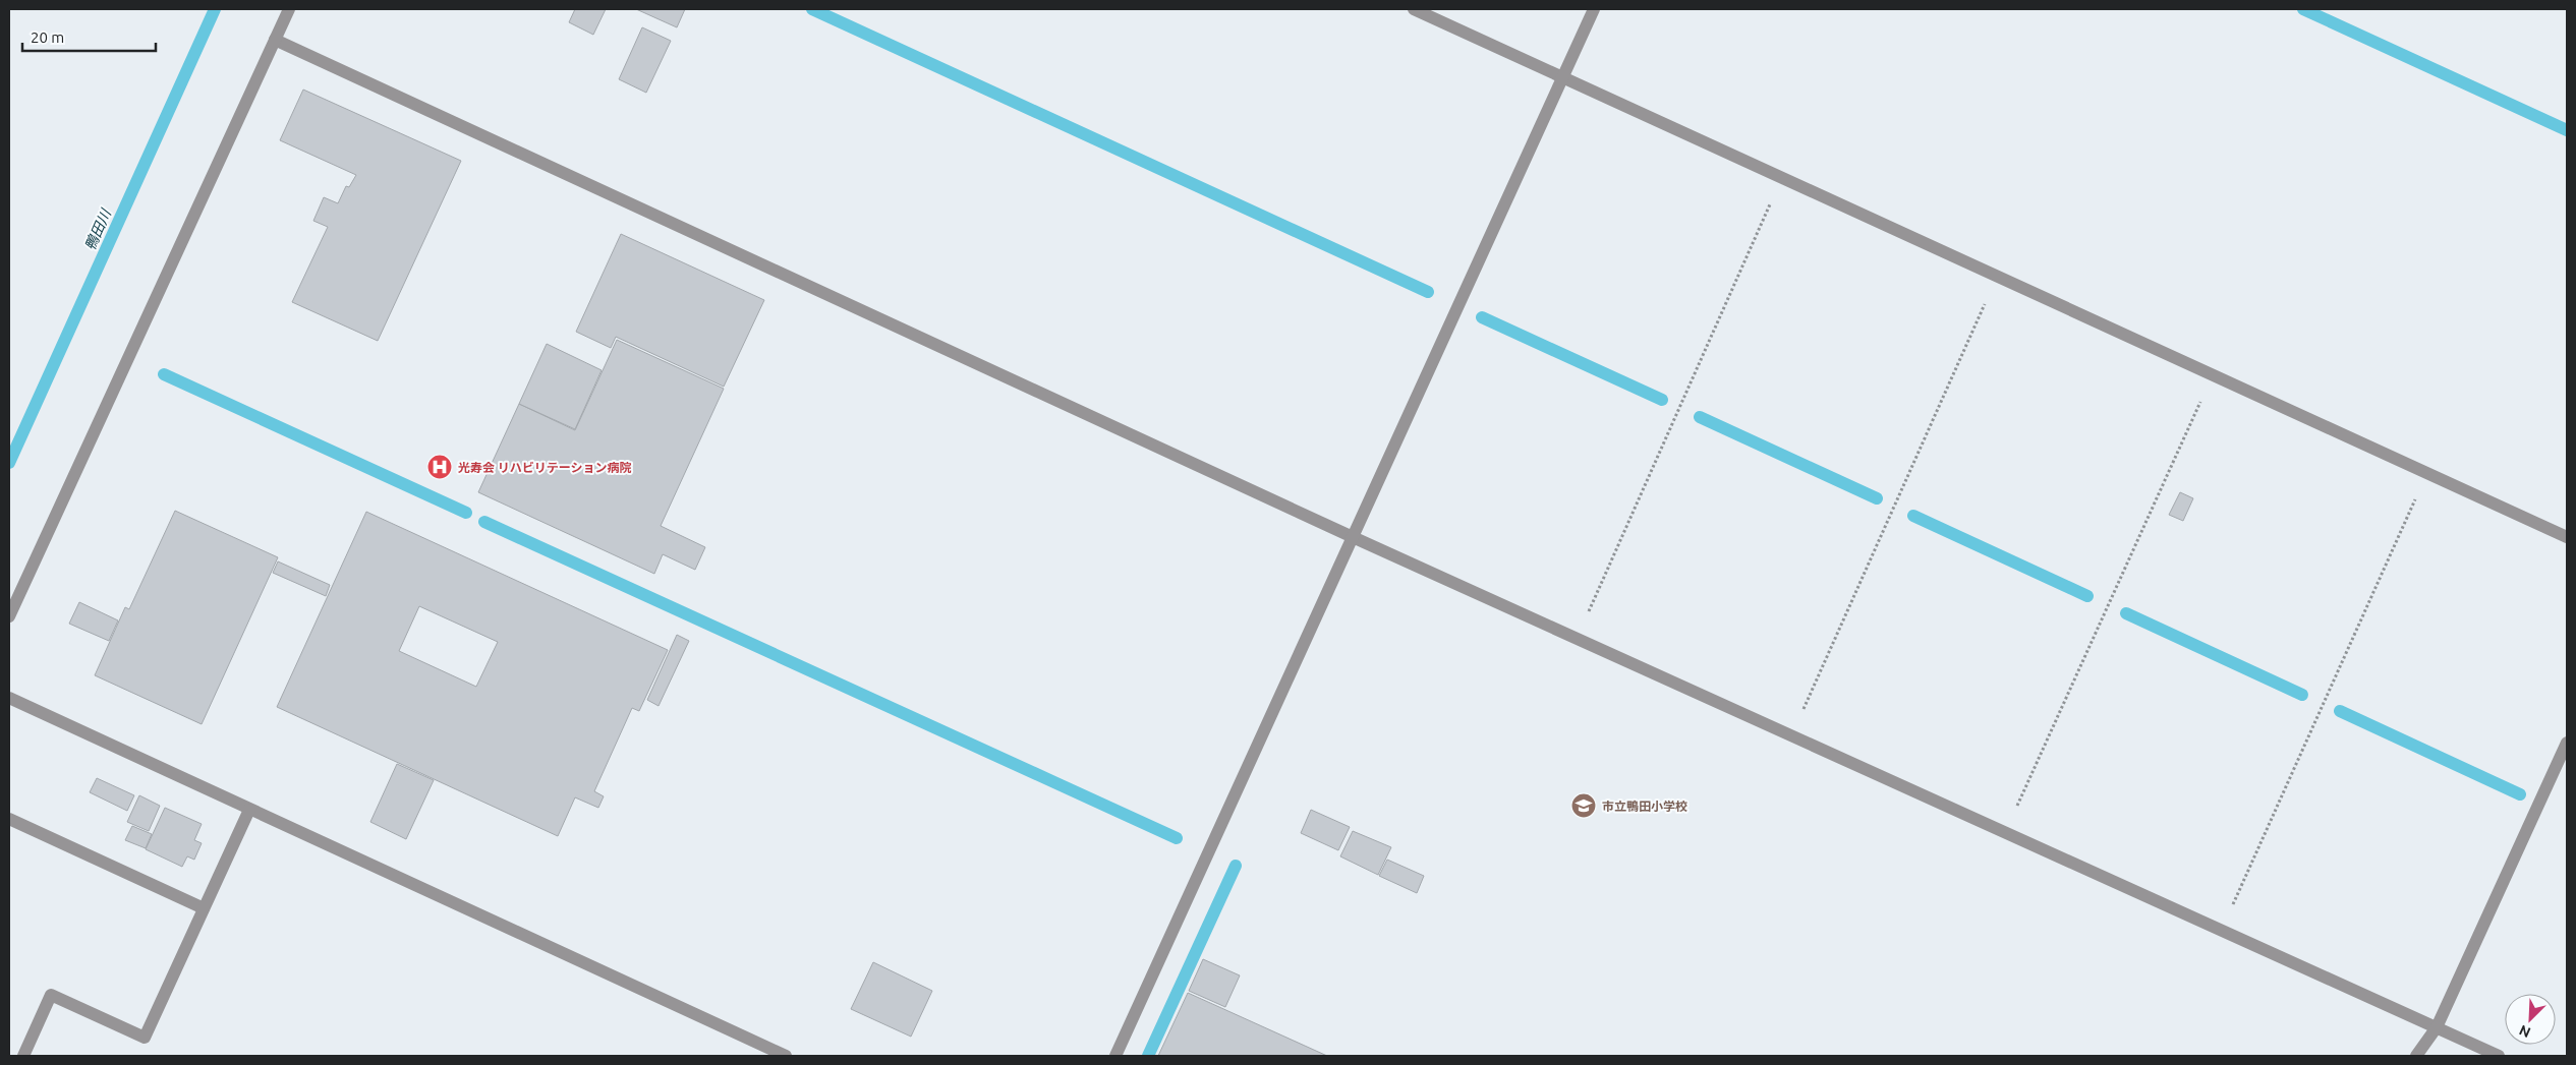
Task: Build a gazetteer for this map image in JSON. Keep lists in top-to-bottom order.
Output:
{
  "water": ["鴨田川"],
  "places": {
    "hospital": ["光寿会 リハビリテーション病院"],
    "school or university": ["市立鴨田小学校"]
  },
  "scale_bar": "20 m",
  "north": "bottom left"
}
